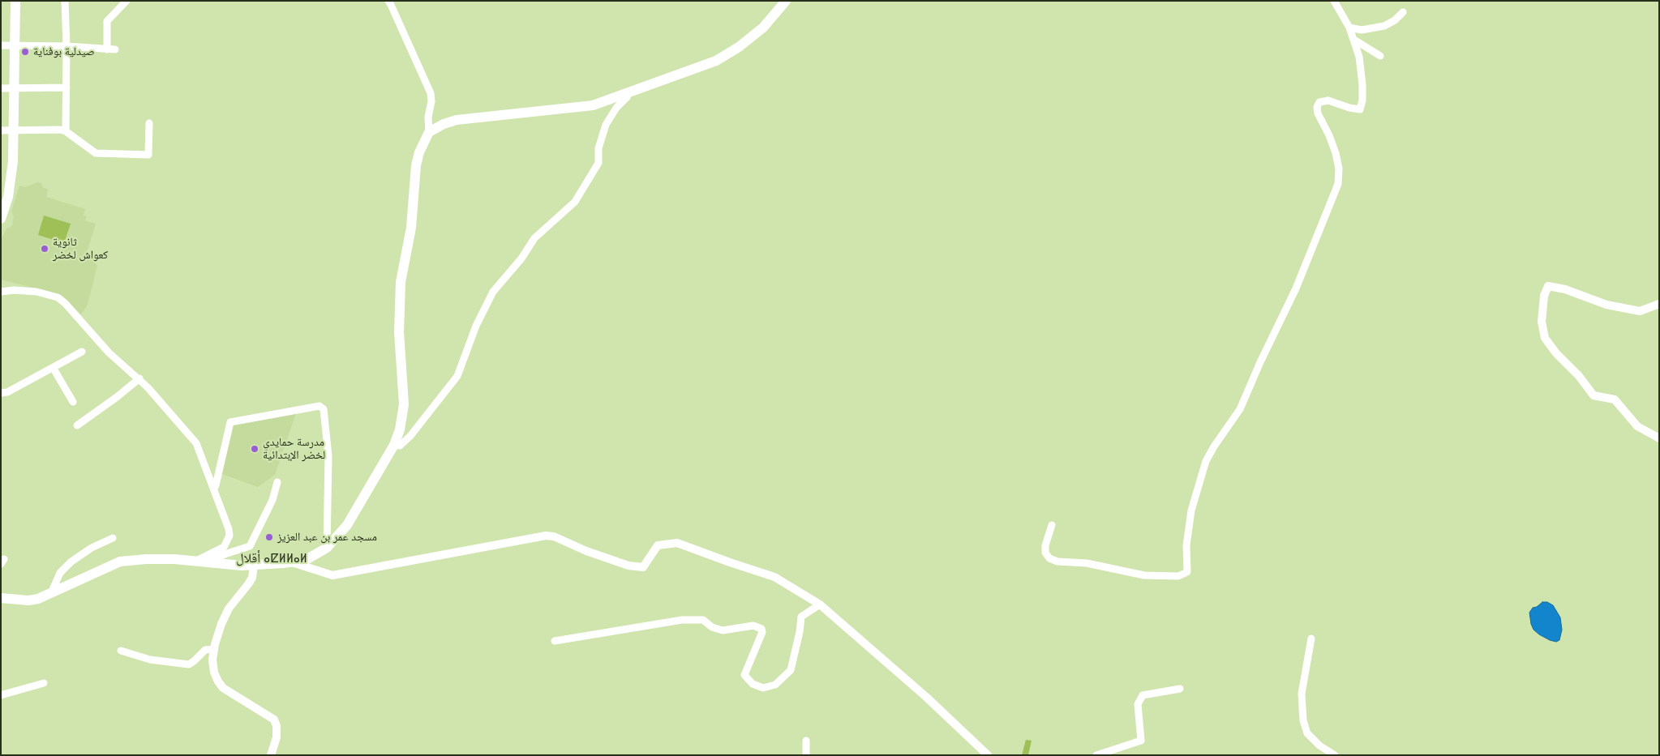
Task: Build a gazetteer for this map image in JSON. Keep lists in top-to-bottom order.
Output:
{
  "districts": ["أقلال ⴰⵇⵍⵍⴰⵍ"],
  "places": [
    "صيدلية بوفناية",
    "ثانوية كعواش لخضر",
    "مدرسة حمايدي لخضر الإبتدائية",
    "مسجد عمر بن عبد العزيز"
  ]
}
